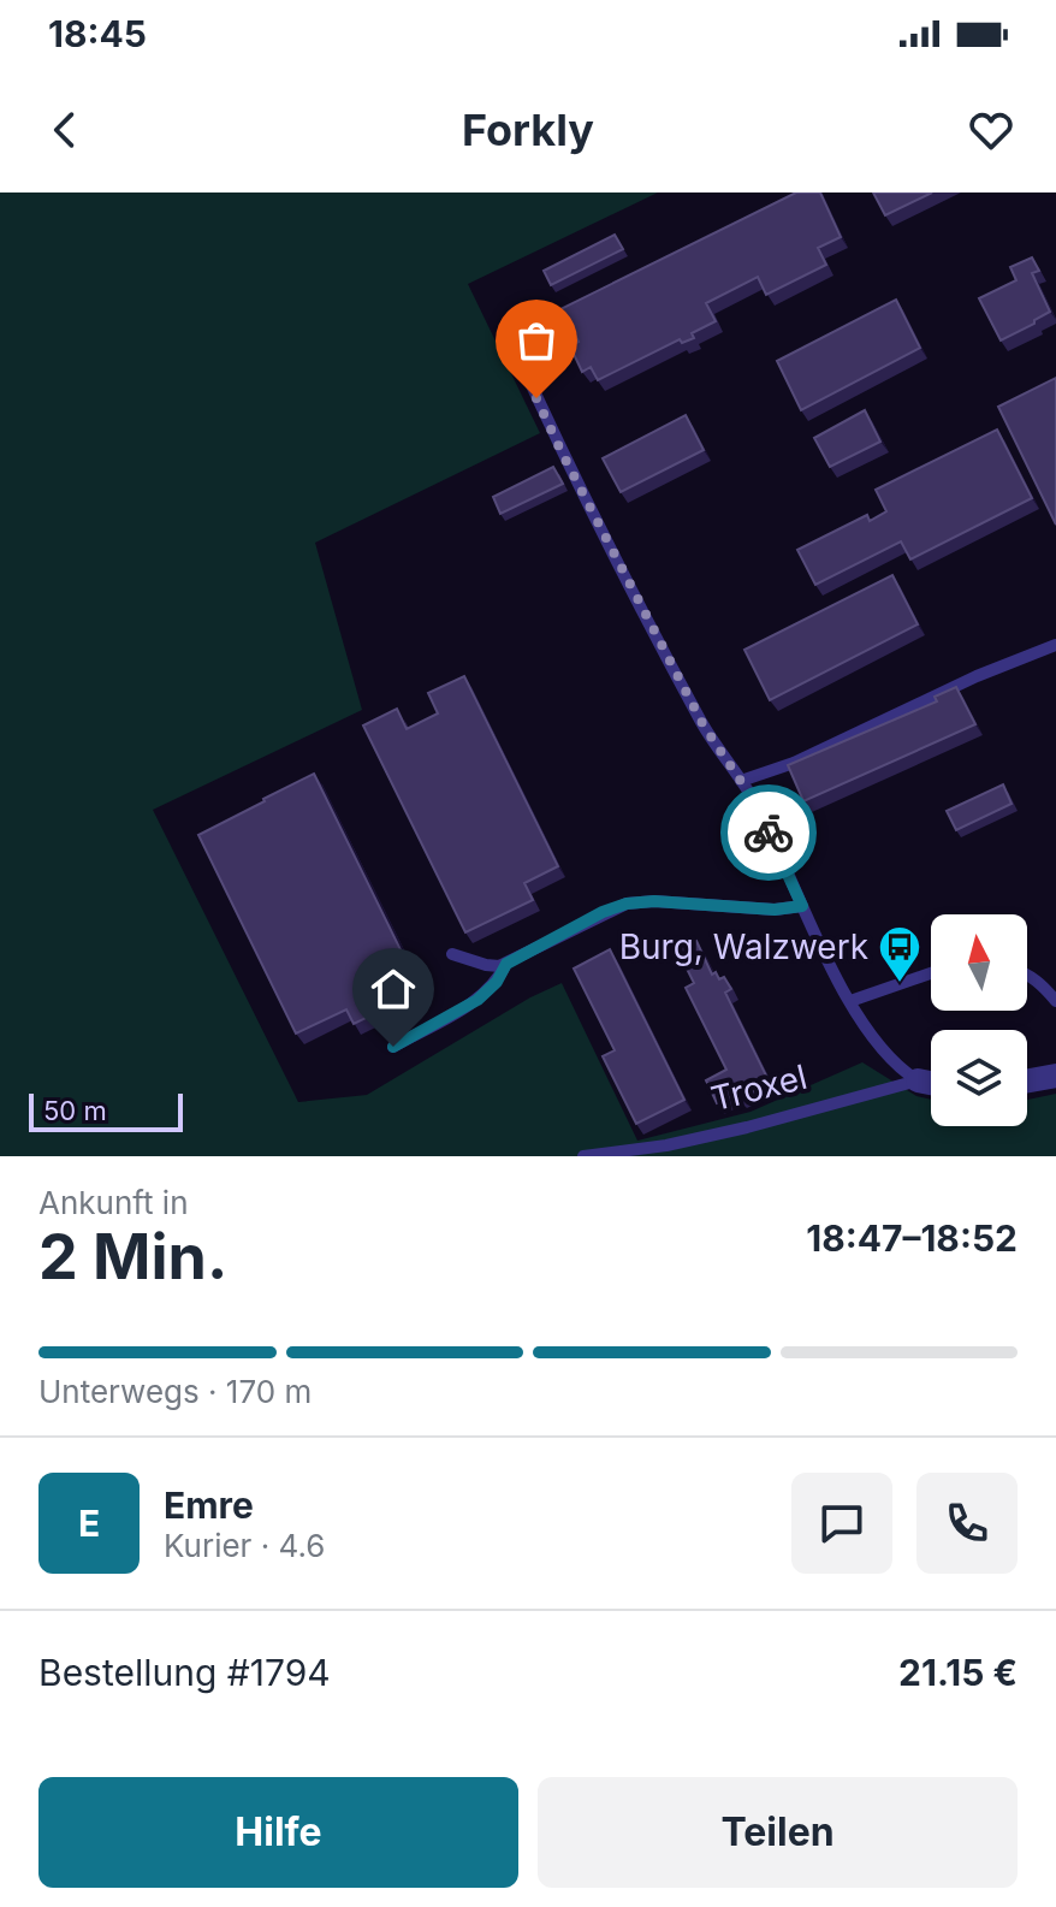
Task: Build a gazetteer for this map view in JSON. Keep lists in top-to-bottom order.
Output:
{
  "streets": {
    "street": ["Troxel"]
  },
  "places": {
    "bus stop": ["Burg, Walzwerk"]
  },
  "scale_bar": "50 m",
  "north": "top",
  "page": {
    "status": "18:45",
    "header": "Forkly",
    "scale": "50 m",
    "heading": ["2 Min.", "Ankunft in", "18:47–18:52"],
    "panel": [
      "Emre",
      "Kurier · 4.6",
      "Bestellung #1794",
      "21.15 €"
    ],
    "bar": "Unterwegs · 170 m",
    "round": "E",
    "buttons": ["Hilfe", "Teilen"]
  }
}
